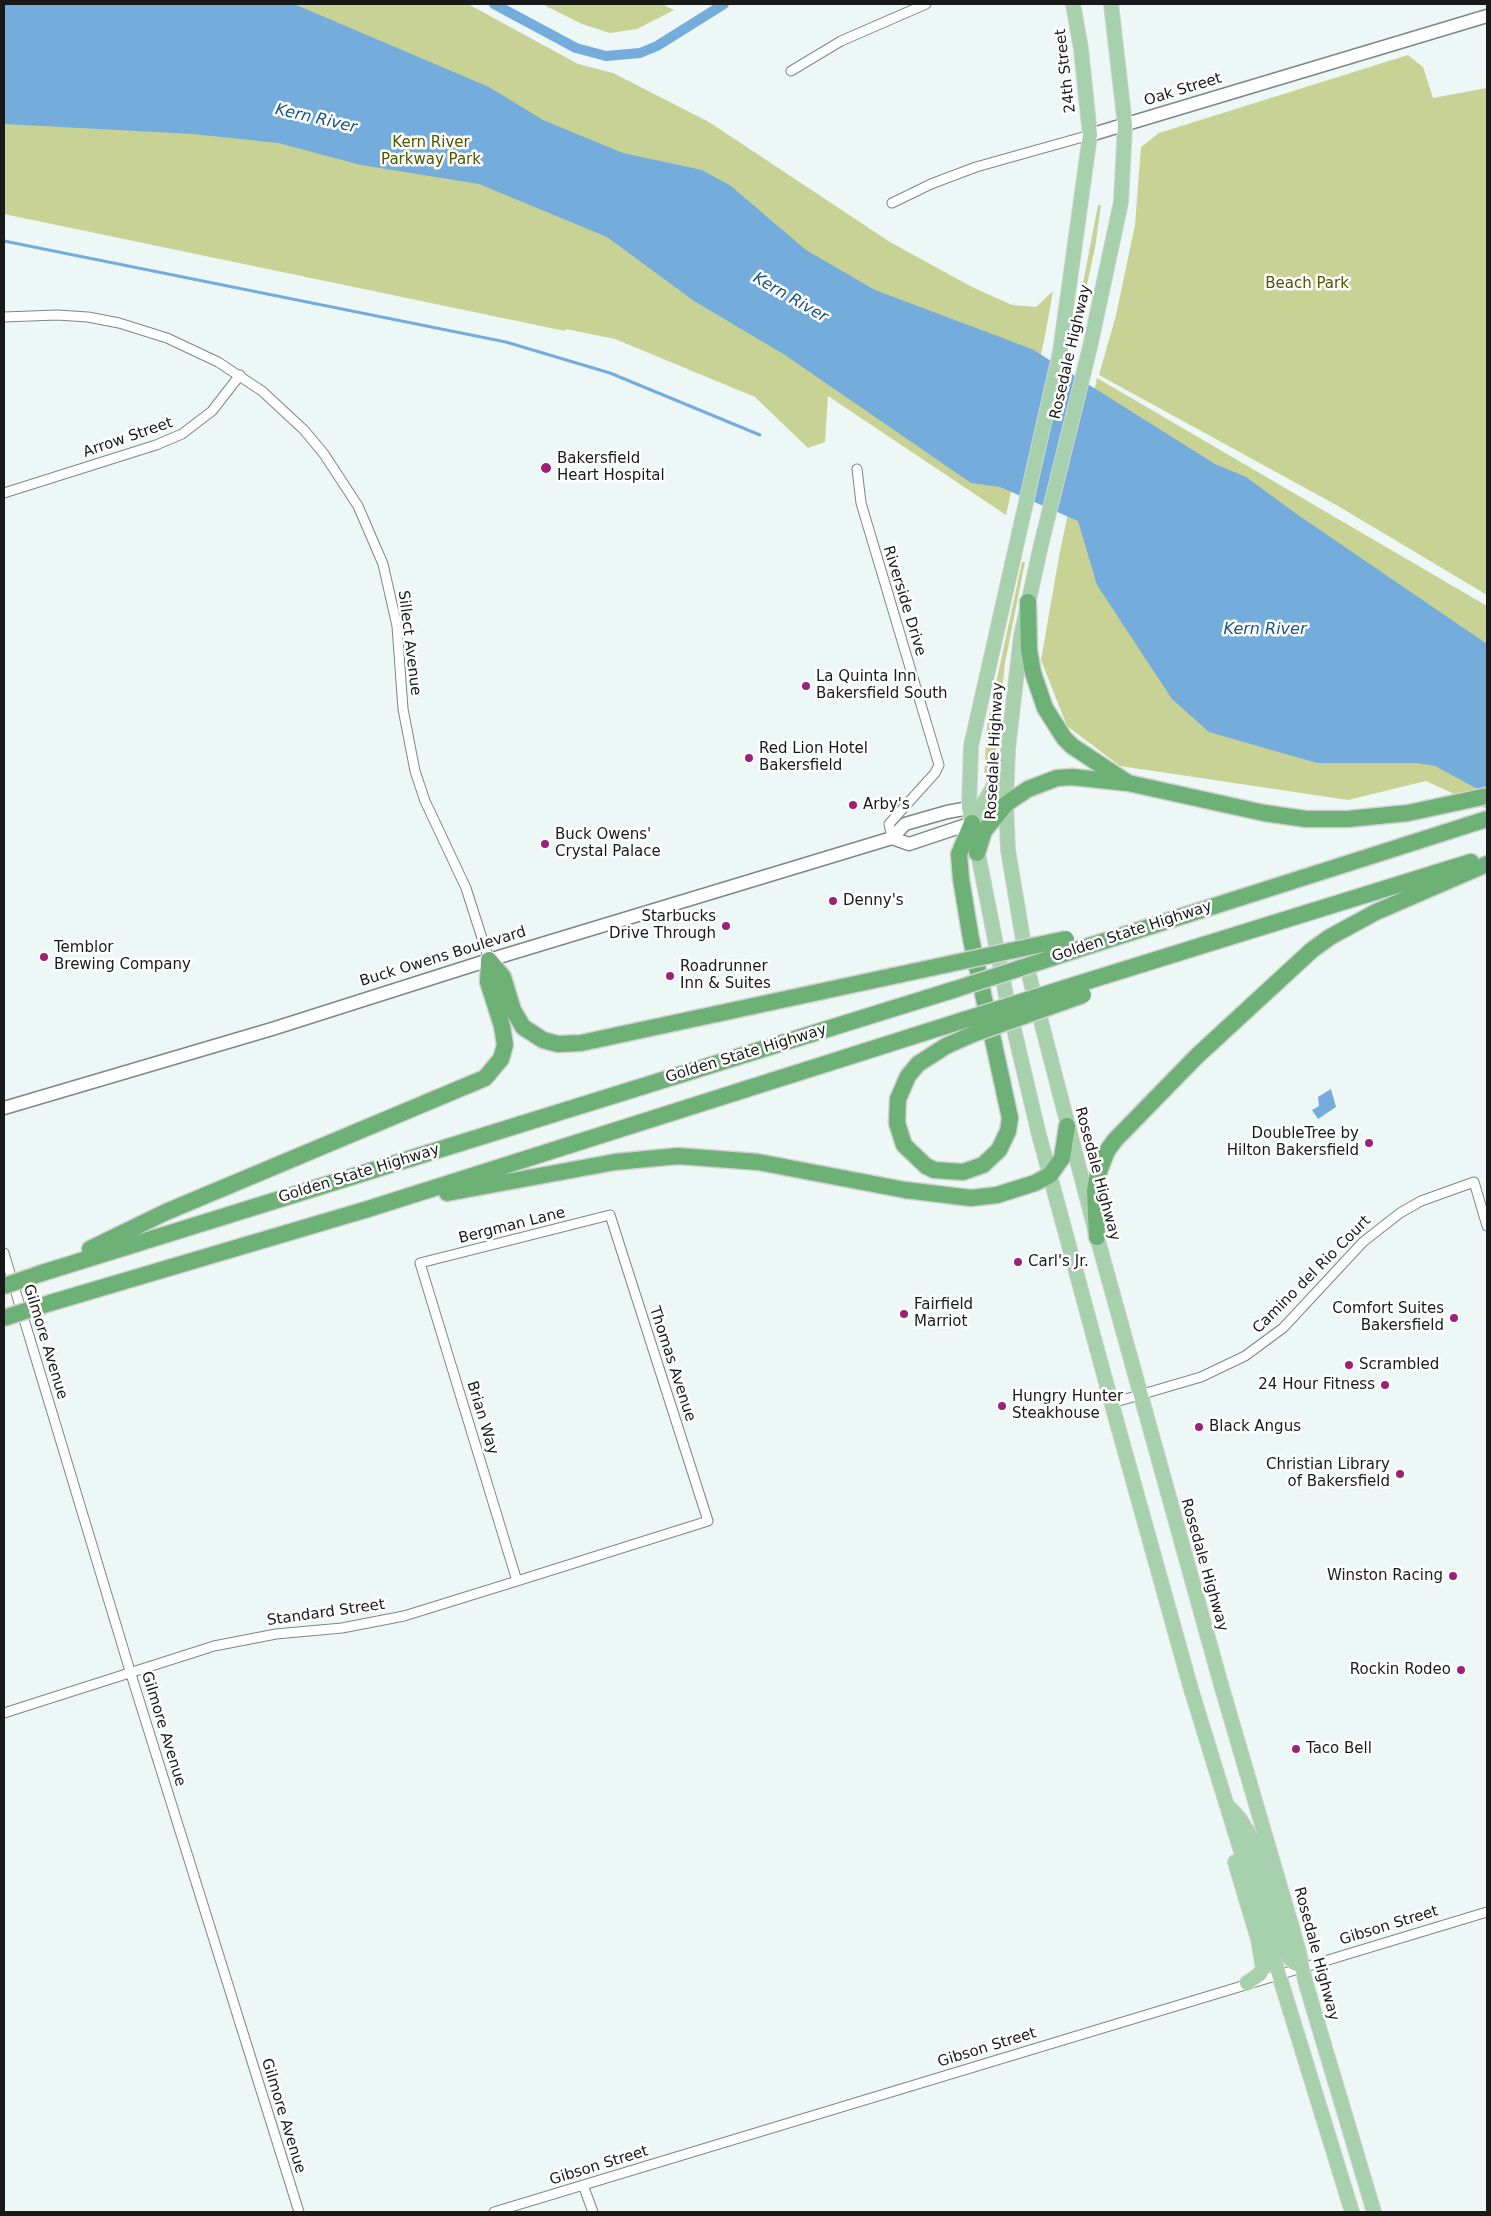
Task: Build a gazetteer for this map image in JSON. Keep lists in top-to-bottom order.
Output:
{
  "streets": {
    "highway": ["Golden State Highway"],
    "main road": [
      "24th Street",
      "Oak Street",
      "Rosedale Highway",
      "Buck Owens Boulevard"
    ],
    "street": [
      "Arrow Street",
      "Riverside Drive",
      "Sillect Avenue",
      "Bergman Lane",
      "Camino del Rio Court",
      "Gilmore Avenue",
      "Thomas Avenue",
      "Brian Way",
      "Standard Street",
      "Gibson Street"
    ]
  },
  "crossings": [
    ["24th Street", "Oak Street"],
    ["24th Street", "Rosedale Highway"],
    ["Oak Street", "Rosedale Highway"],
    ["Rosedale Highway", "Buck Owens Boulevard"],
    ["Rosedale Highway", "Camino del Rio Court"],
    ["Rosedale Highway", "Gibson Street"],
    ["Arrow Street", "Sillect Avenue"],
    ["Riverside Drive", "Buck Owens Boulevard"],
    ["Sillect Avenue", "Buck Owens Boulevard"],
    ["Bergman Lane", "Thomas Avenue"],
    ["Bergman Lane", "Brian Way"],
    ["Gilmore Avenue", "Standard Street"],
    ["Thomas Avenue", "Standard Street"],
    ["Brian Way", "Standard Street"]
  ],
  "water": ["Kern River"],
  "parks": ["Kern River Parkway Park", "Beach Park"],
  "places": [
    "Bakersfield Heart Hospital",
    "La Quinta Inn Bakersfield South",
    "Red Lion Hotel Bakersfield",
    "Arby's",
    "Buck Owens' Crystal Palace",
    "Denny's",
    "Starbucks Drive Through",
    "Temblor Brewing Company",
    "Roadrunner Inn & Suites",
    "DoubleTree by Hilton Bakersfield",
    "Carl's Jr.",
    "Fairfield Marriot",
    "Comfort Suites Bakersfield",
    "Scrambled",
    "24 Hour Fitness",
    "Hungry Hunter Steakhouse",
    "Black Angus",
    "Christian Library of Bakersfield",
    "Winston Racing",
    "Rockin Rodeo",
    "Taco Bell"
  ]
}
